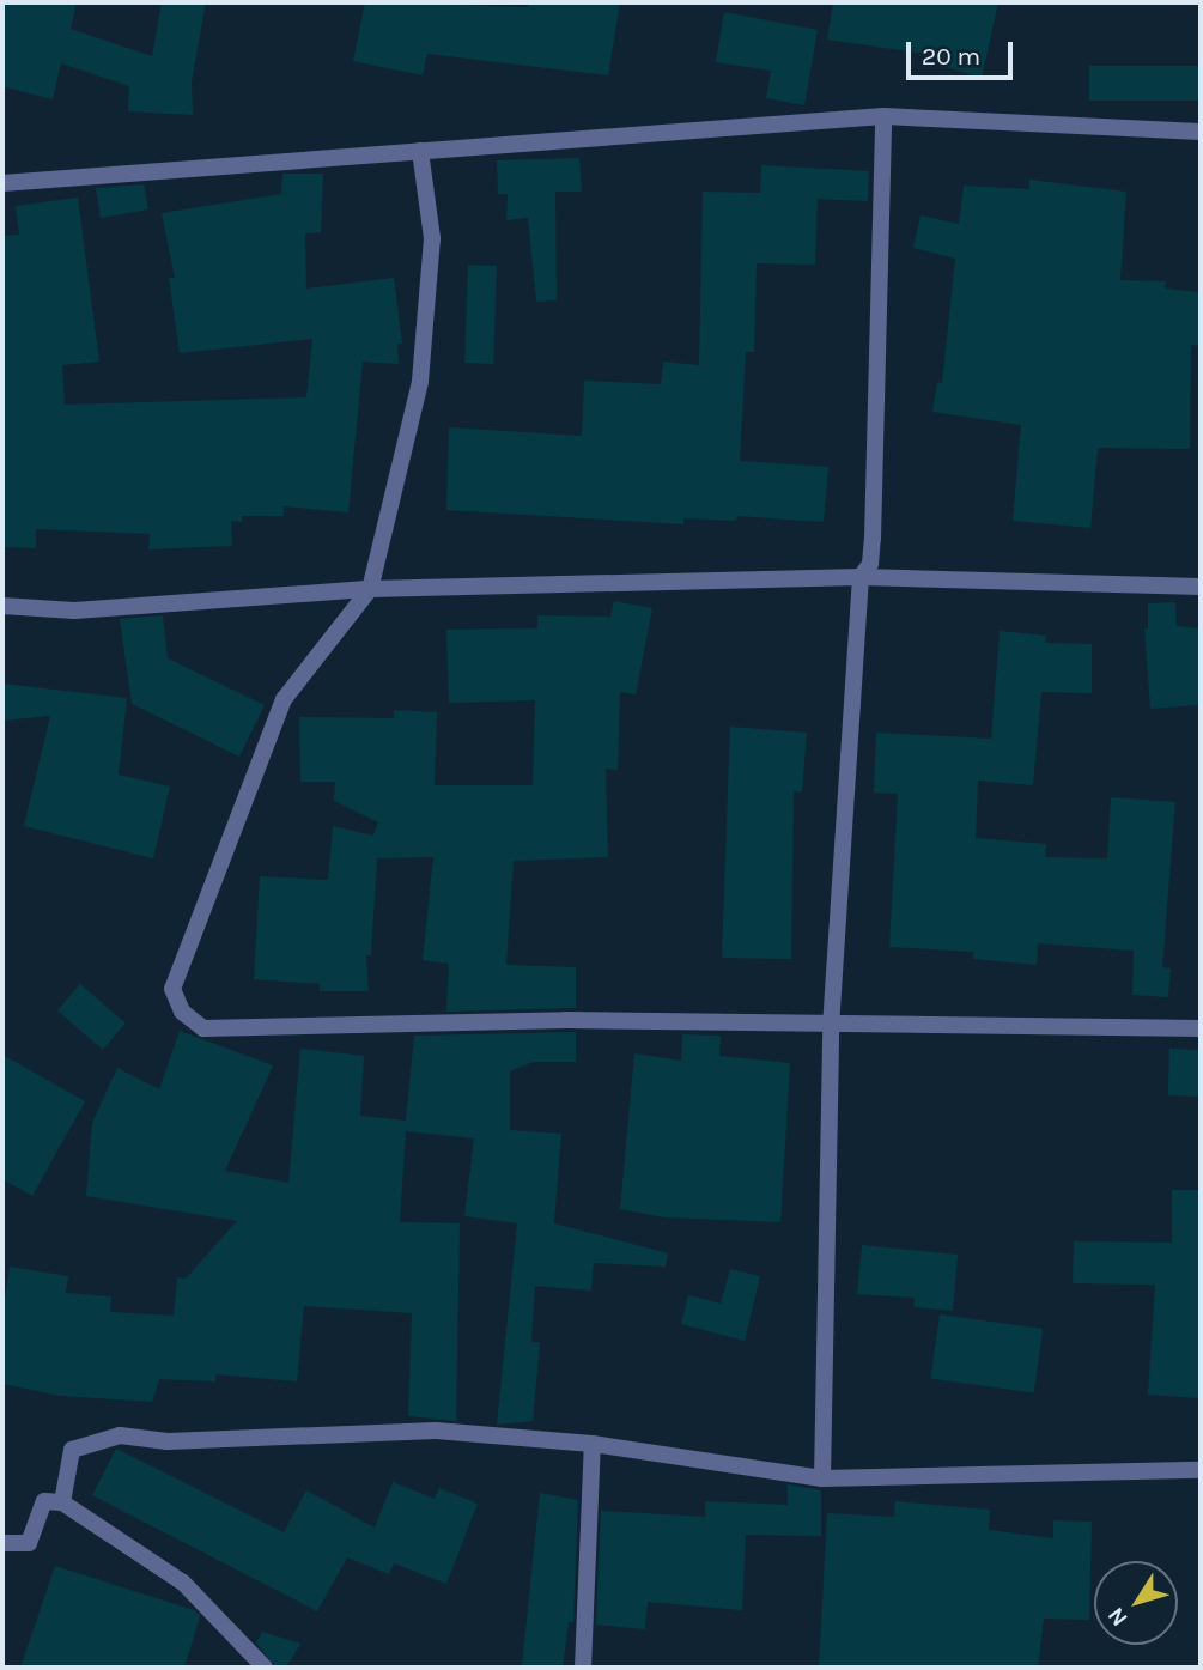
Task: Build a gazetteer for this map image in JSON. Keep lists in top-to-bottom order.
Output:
{
  "scale_bar": "20 m",
  "north": "bottom left"
}
